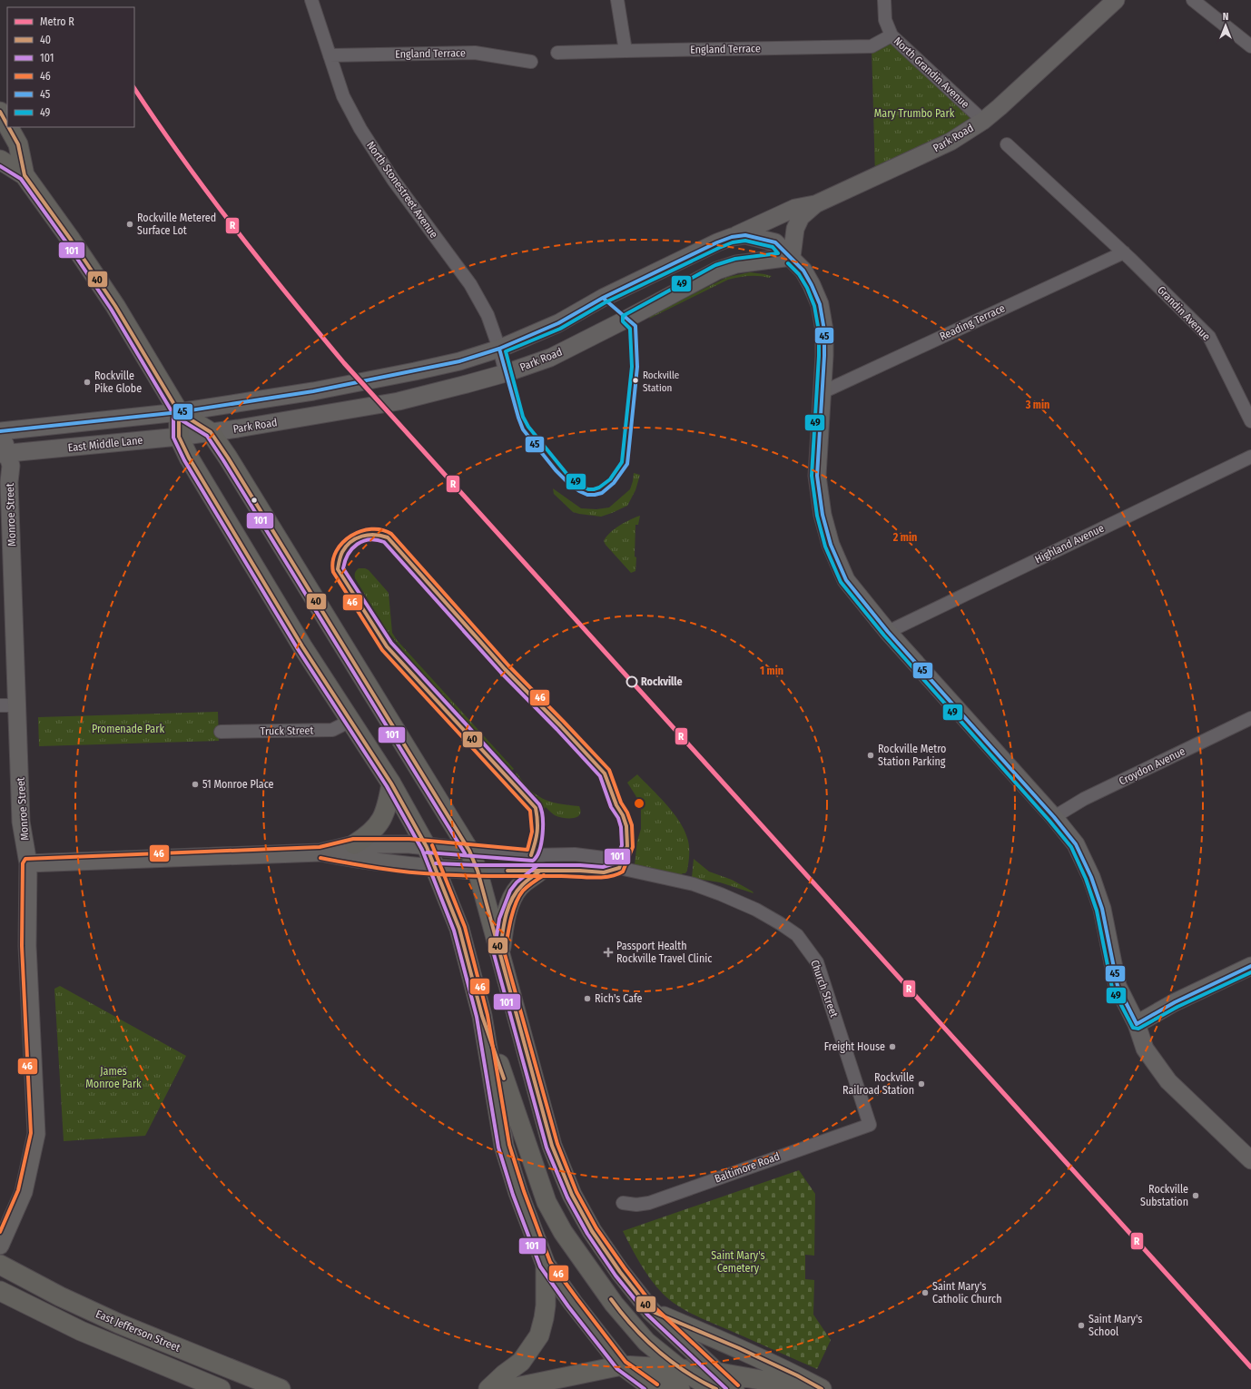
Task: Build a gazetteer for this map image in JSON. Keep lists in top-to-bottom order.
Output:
{
  "streets": {
    "main road": ["East Jefferson Street"],
    "street": [
      "England Terrace",
      "North Grandin Avenue",
      "Park Road",
      "North Stonestreet Avenue",
      "Grandin Avenue",
      "Reading Terrace",
      "East Middle Lane",
      "Monroe Street",
      "Highland Avenue",
      "Truck Street",
      "Croydon Avenue",
      "Church Street",
      "Baltimore Road"
    ]
  },
  "crossings": [
    ["England Terrace", "North Grandin Avenue"],
    ["England Terrace", "North Stonestreet Avenue"],
    ["North Grandin Avenue", "Park Road"],
    ["Park Road", "North Stonestreet Avenue"],
    ["Park Road", "East Middle Lane"],
    ["Grandin Avenue", "Reading Terrace"],
    ["East Middle Lane", "Monroe Street"],
    ["Church Street", "Baltimore Road"]
  ],
  "parks": [
    "Mary Trumbo Park",
    "Promenade Park",
    "James Monroe Park",
    "Saint Mary's Cemetery"
  ],
  "places": {
    "other": [
      "Rockville Metered Surface Lot",
      "Rockville Station",
      "Rockville Pike Globe",
      "Rockville",
      "Rockville Metro Station Parking",
      "51 Monroe Place",
      "Rich's Cafe",
      "Freight House",
      "Rockville Railroad Station",
      "Rockville Substation",
      "Saint Mary's Catholic Church",
      "Saint Mary's School"
    ],
    "health": ["Passport Health Rockville Travel Clinic"]
  },
  "lines": [
    "metro line R",
    "transit line 40",
    "transit line 101",
    "transit line 45",
    "transit line 49",
    "transit line 46"
  ],
  "legend": [
    "Metro R",
    "40",
    "101",
    "46",
    "45",
    "49"
  ],
  "north": "top",
  "rings": ["3 min", "2 min", "1 min"]
}
